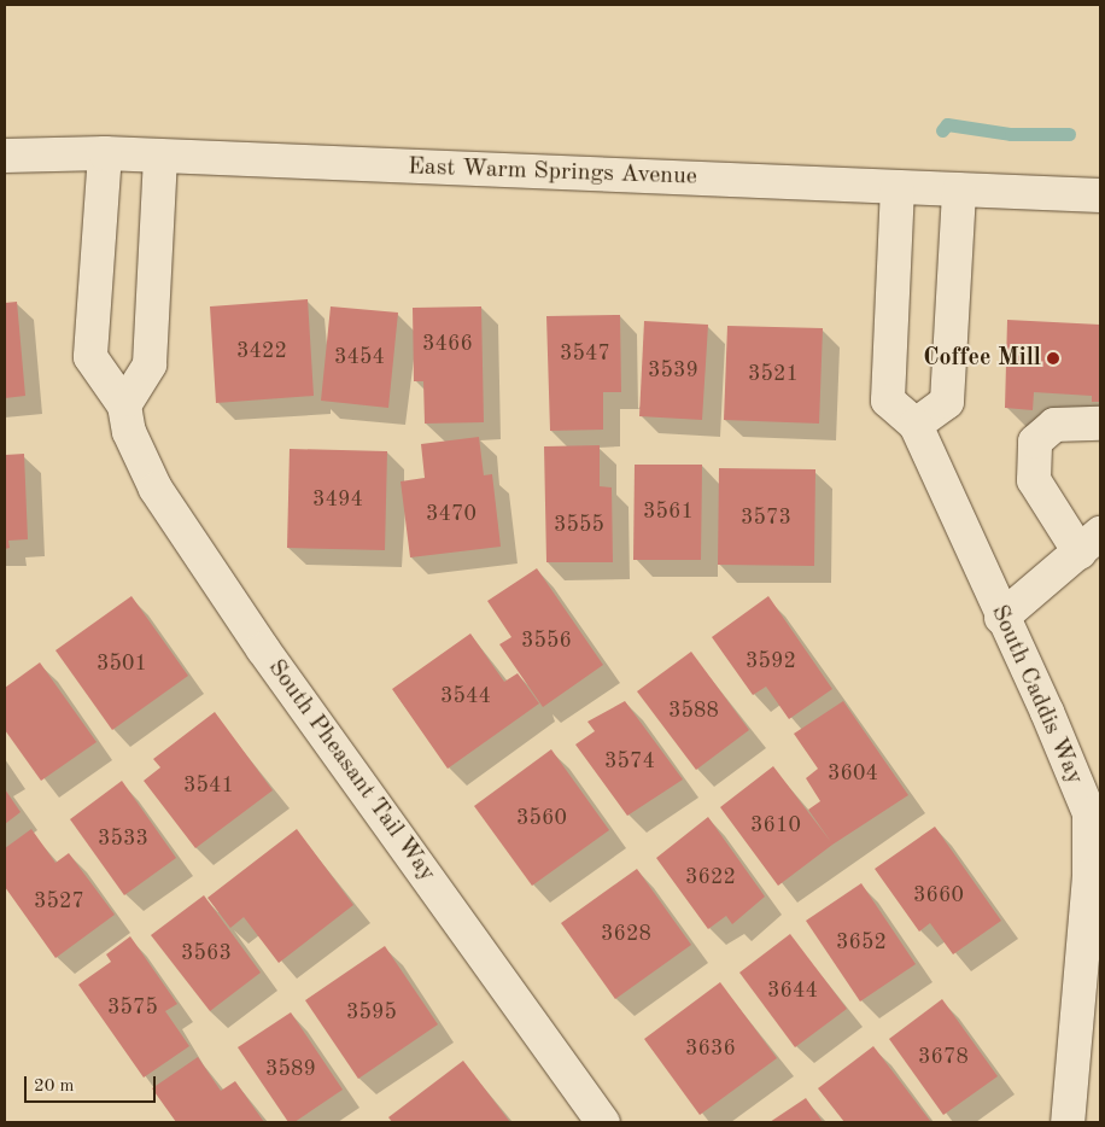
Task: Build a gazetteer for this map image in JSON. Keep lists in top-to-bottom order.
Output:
{
  "streets": {
    "street": ["East Warm Springs Avenue", "South Caddis Way", "South Pheasant Tail Way"]
  },
  "crossings": [
    ["East Warm Springs Avenue", "South Caddis Way"],
    ["East Warm Springs Avenue", "South Pheasant Tail Way"]
  ],
  "places": ["Coffee Mill"],
  "house_numbers": [
    "3466",
    "3422",
    "3547",
    "3454",
    "3539",
    "3521",
    "3494",
    "3561",
    "3470",
    "3573",
    "3555",
    "3556",
    "3592",
    "3501",
    "3544",
    "3588",
    "3574",
    "3604",
    "3541",
    "3560",
    "3610",
    "3533",
    "3622",
    "3660",
    "3527",
    "3628",
    "3652",
    "3563",
    "3644",
    "3575",
    "3595",
    "3636",
    "3678",
    "3589"
  ],
  "scale_bar": "20 m"
}
